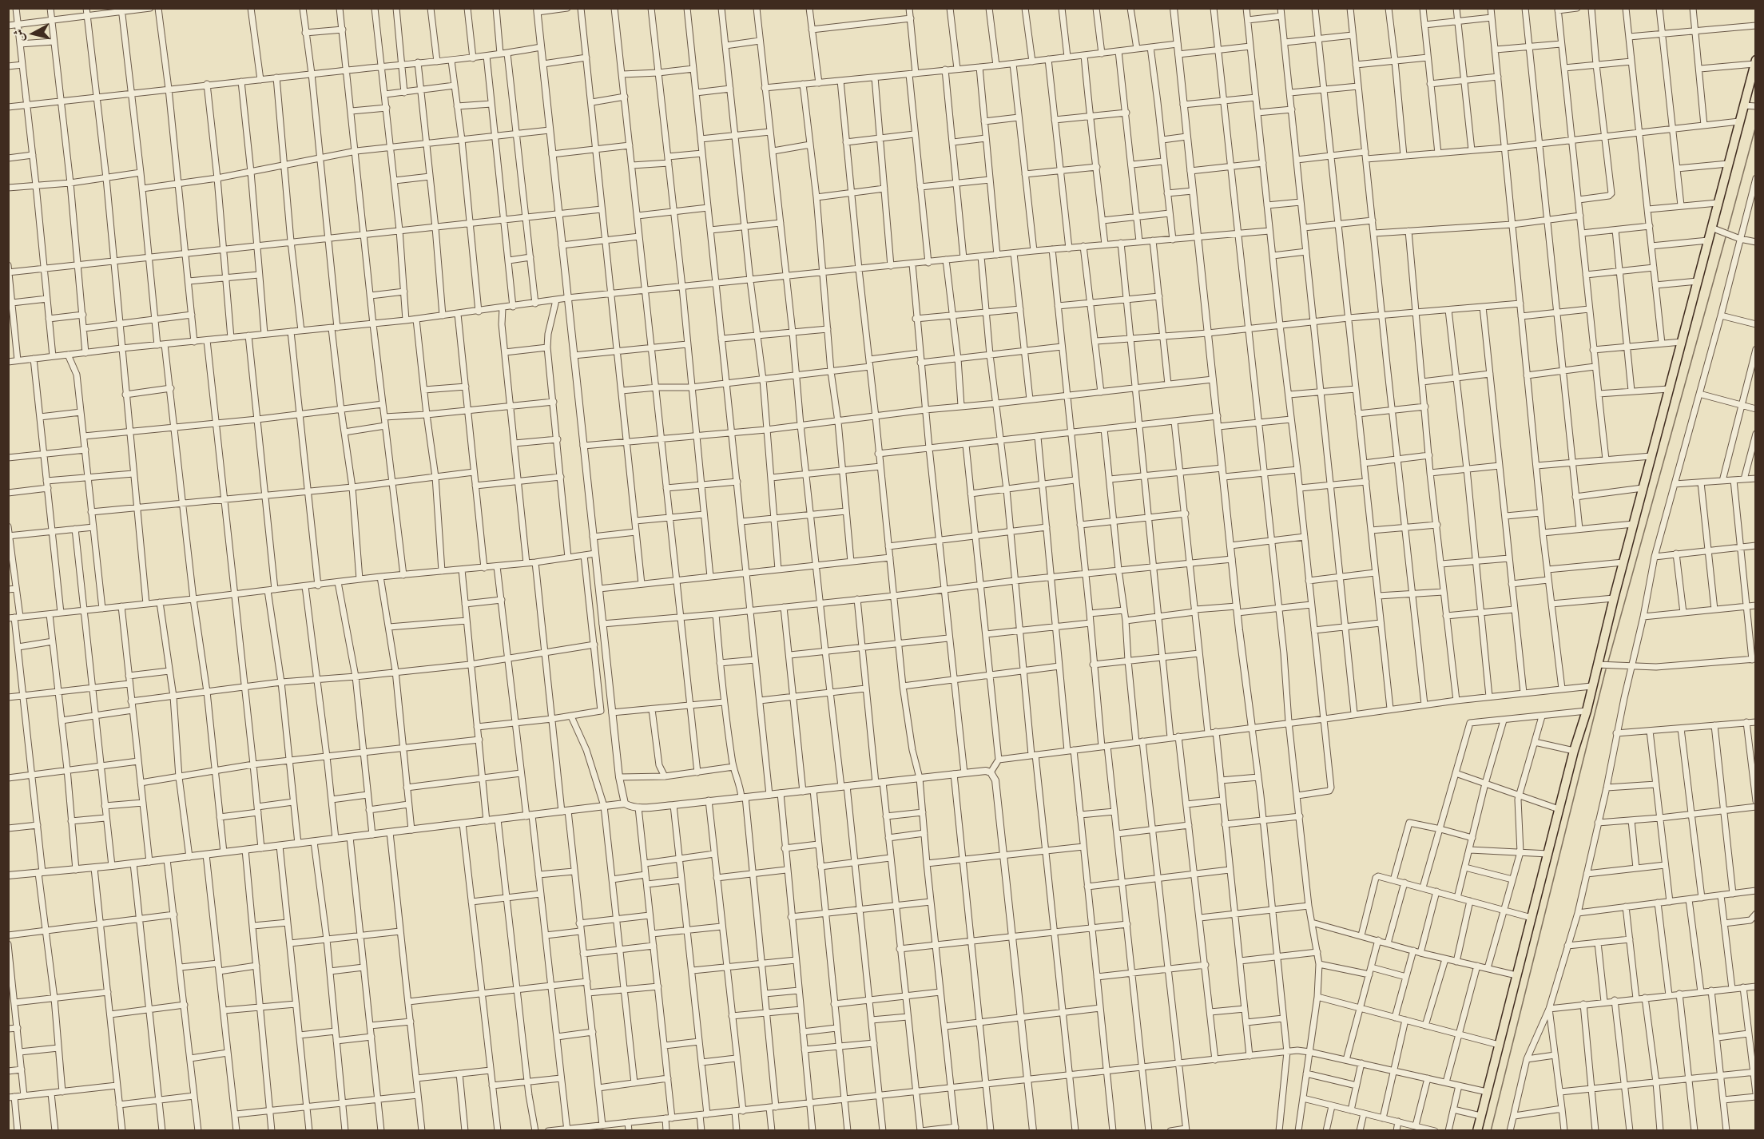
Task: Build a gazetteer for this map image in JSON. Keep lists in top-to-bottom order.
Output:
{
  "north": "left"
}
